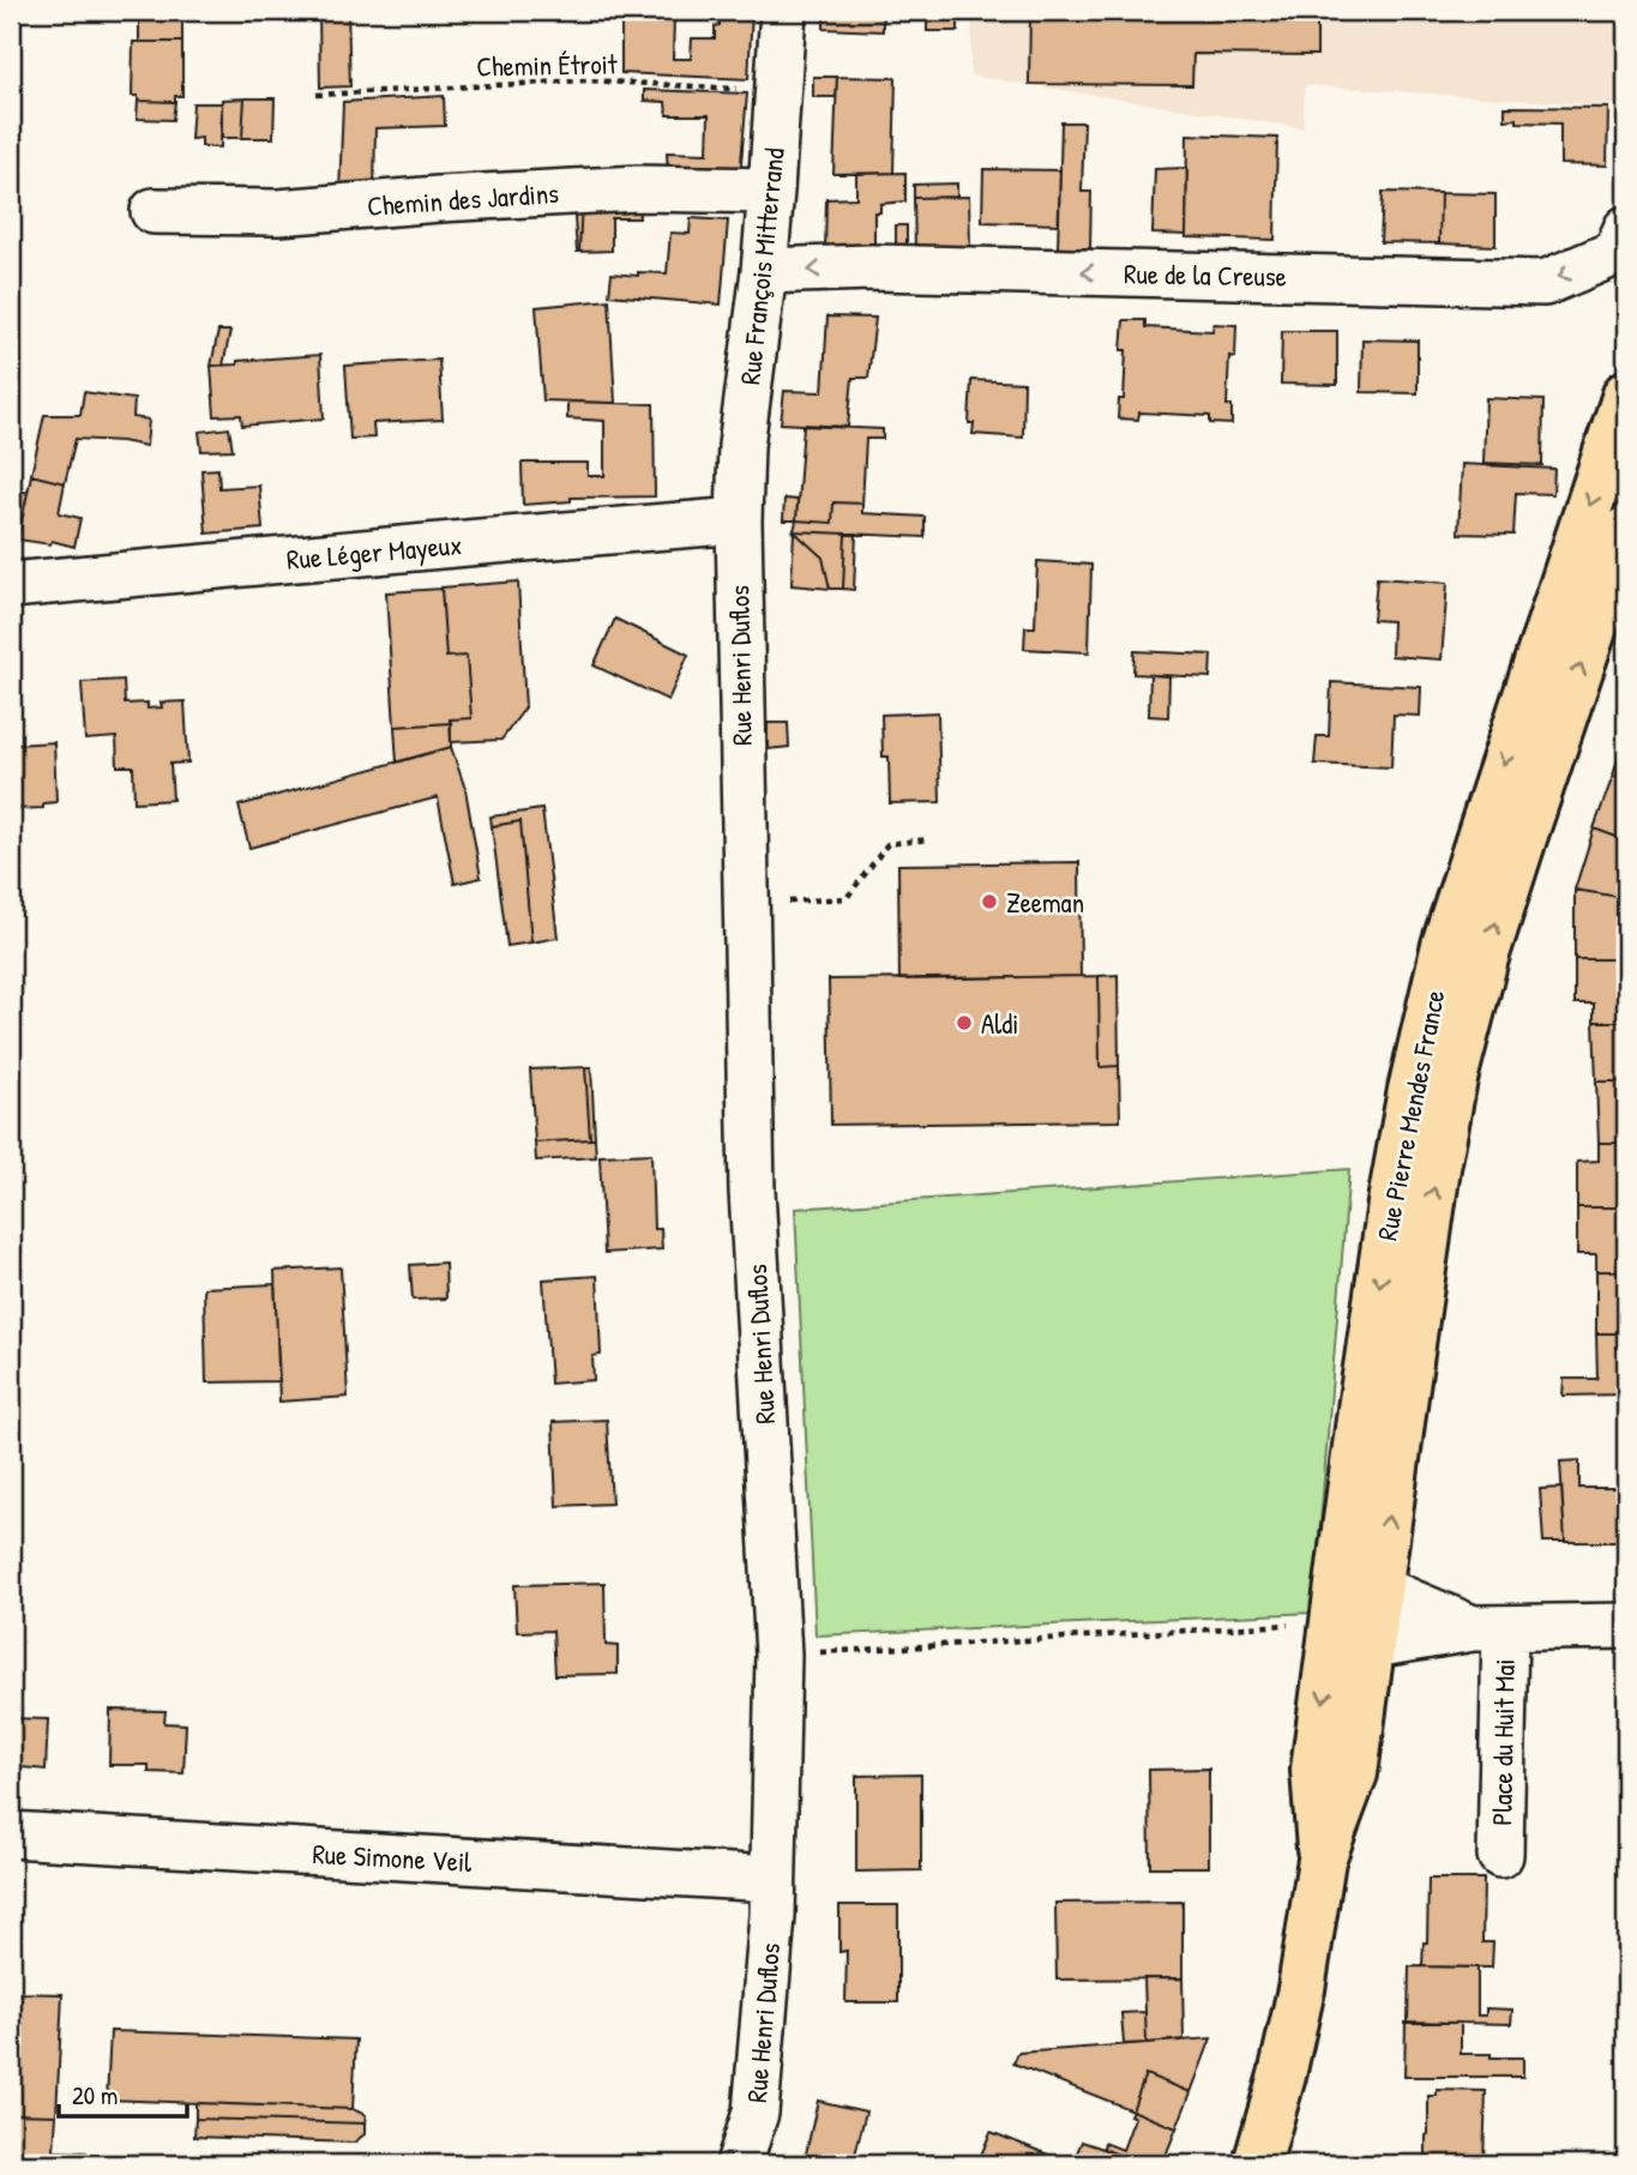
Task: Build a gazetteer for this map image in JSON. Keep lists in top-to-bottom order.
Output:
{
  "streets": {
    "main road": ["Rue Pierre Mendes France"],
    "street": [
      "Chemin des Jardins",
      "Rue François Mitterrand",
      "Rue de la Creuse",
      "Rue Léger Mayeux",
      "Rue Henri Duflos",
      "Place du Huit Mai",
      "Rue Simone Veil"
    ],
    "path": ["Chemin Étroit"]
  },
  "crossings": [
    ["Chemin Étroit", "Rue François Mitterrand"],
    ["Chemin des Jardins", "Rue François Mitterrand"],
    ["Rue François Mitterrand", "Rue de la Creuse"],
    ["Rue François Mitterrand", "Rue Léger Mayeux"],
    ["Rue François Mitterrand", "Rue Henri Duflos"],
    ["Rue Léger Mayeux", "Rue Henri Duflos"],
    ["Rue Henri Duflos", "Rue Simone Veil"]
  ],
  "one_way": ["Rue de la Creuse"],
  "places": ["Zeeman", "Aldi"],
  "scale_bar": "20 m"
}
